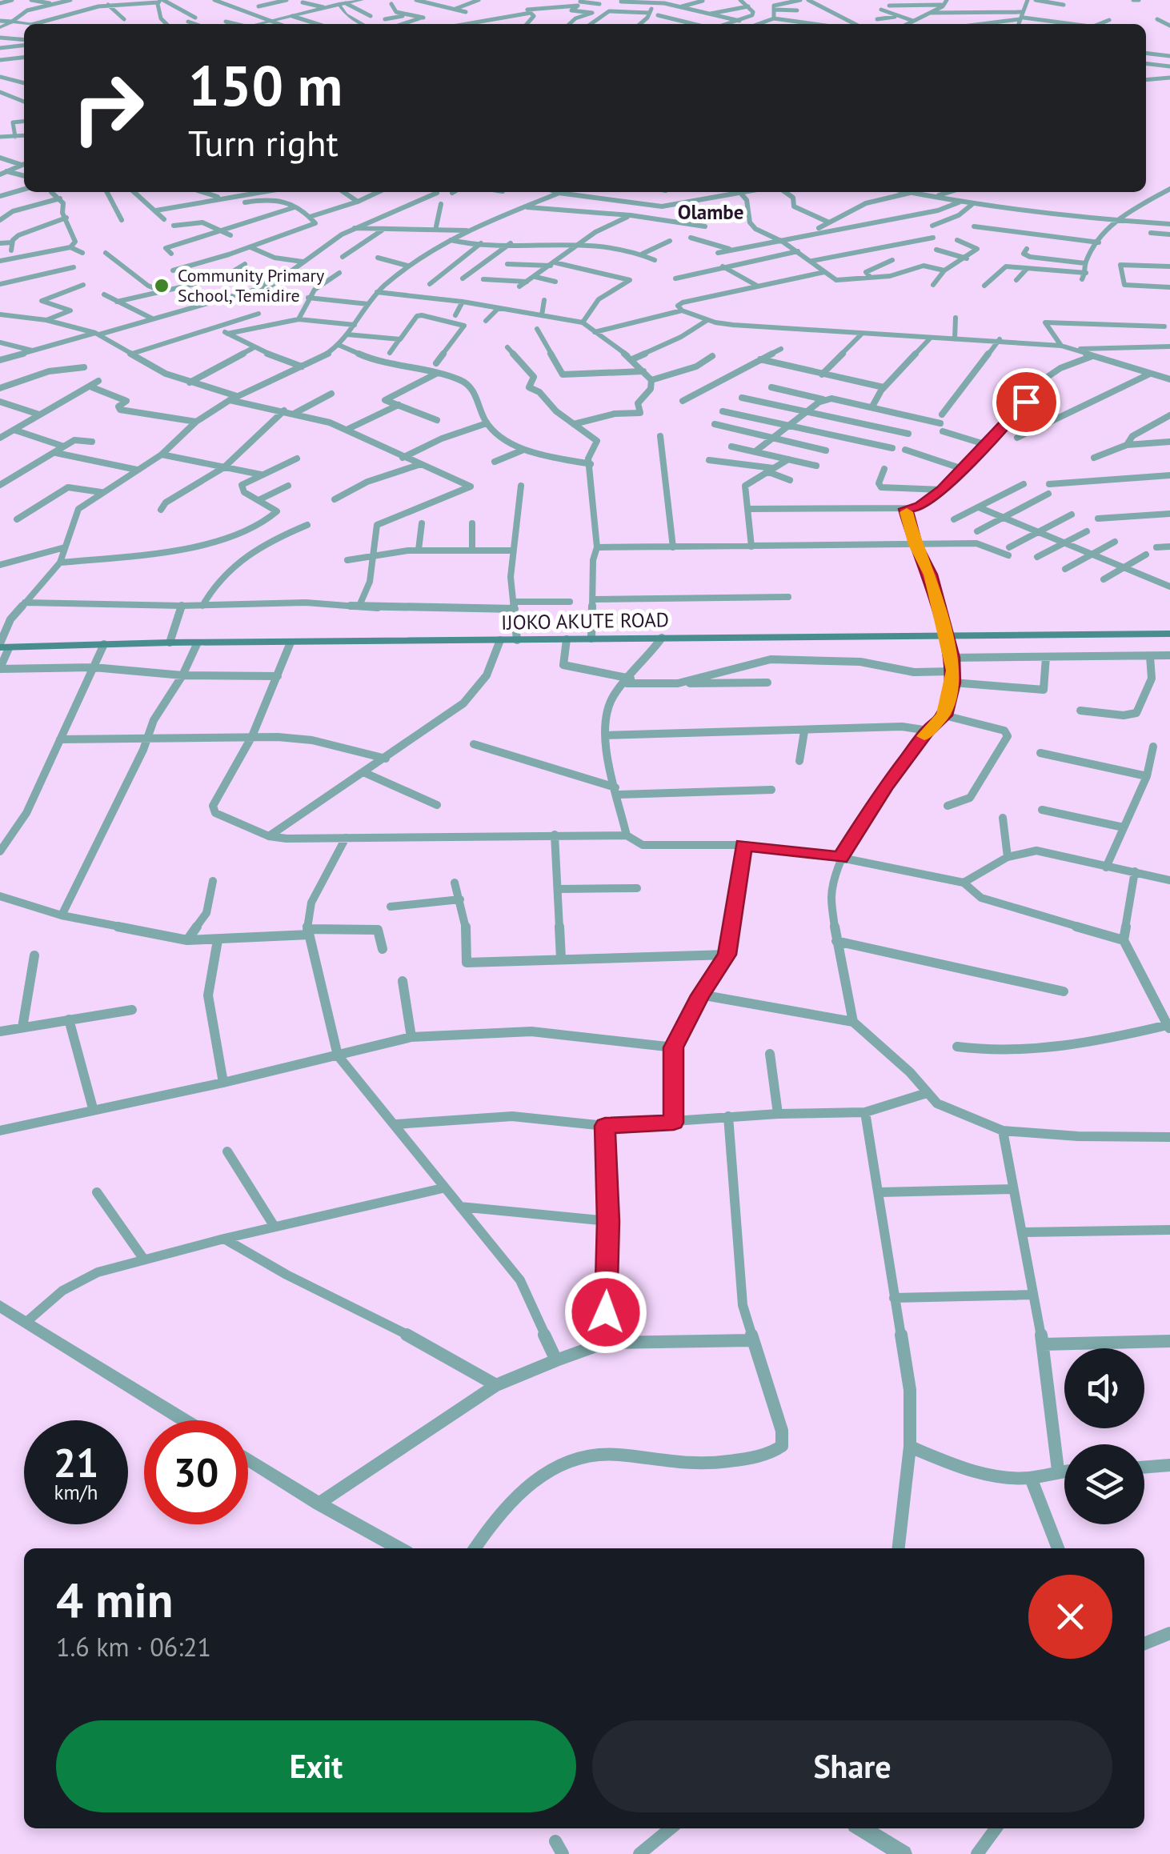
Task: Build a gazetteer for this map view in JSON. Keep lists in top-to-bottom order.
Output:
{
  "streets": {
    "main road": ["IJOKO AKUTE ROAD"]
  },
  "districts": ["Olambe"],
  "places": ["Community Primary School, Temidire"],
  "page": {
    "turn": ["150 m", "Turn right"],
    "speed": "21 km/h",
    "limit": "30",
    "heading": ["4 min", "1.6 km · 06:21"],
    "buttons": ["Exit", "Share"]
  }
}
